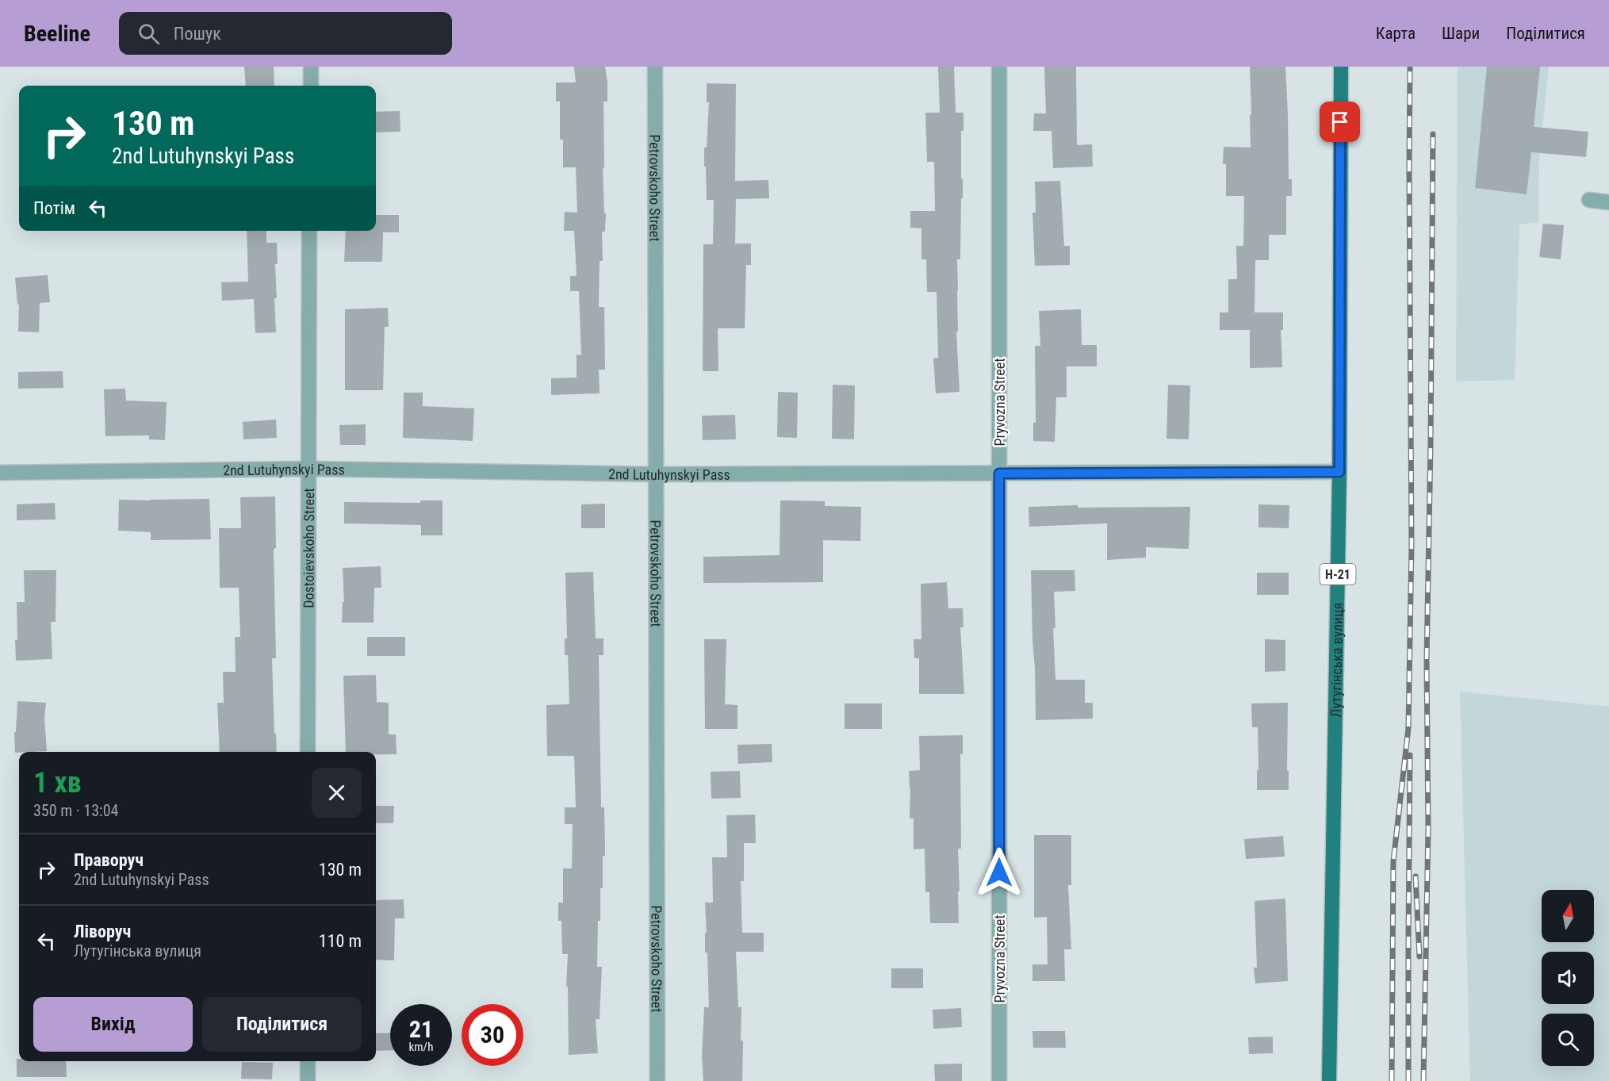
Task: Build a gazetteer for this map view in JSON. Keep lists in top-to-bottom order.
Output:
{
  "streets": {
    "main road": ["Н-21", "Лутугінська вулиця"],
    "street": [
      "Petrovskoho Street",
      "Pryvozna Street",
      "2nd Lutuhynskyi Pass",
      "Dostoievskoho Street"
    ]
  },
  "crossings": [
    ["Petrovskoho Street", "2nd Lutuhynskyi Pass"],
    ["Pryvozna Street", "2nd Lutuhynskyi Pass"],
    ["2nd Lutuhynskyi Pass", "Dostoievskoho Street"],
    ["2nd Lutuhynskyi Pass", "Лутугінська вулиця"]
  ],
  "north": "top",
  "page": {
    "header": "Beeline",
    "search": "Пошук",
    "nav": ["Карта", "Шари", "Поділитися"],
    "turn": ["130 m", "2nd Lutuhynskyi Pass"],
    "then": "Потім",
    "heading": ["1 хв", "350 m · 13:04"],
    "list": [
      {
        "name": "Праворуч",
        "note": "2nd Lutuhynskyi Pass",
        "value": "130 m"
      },
      {
        "name": "Ліворуч",
        "note": "Лутугінська вулиця",
        "value": "110 m"
      }
    ],
    "buttons": ["Вихід", "Поділитися"],
    "speed": "21 km/h",
    "limit": "30"
  }
}
